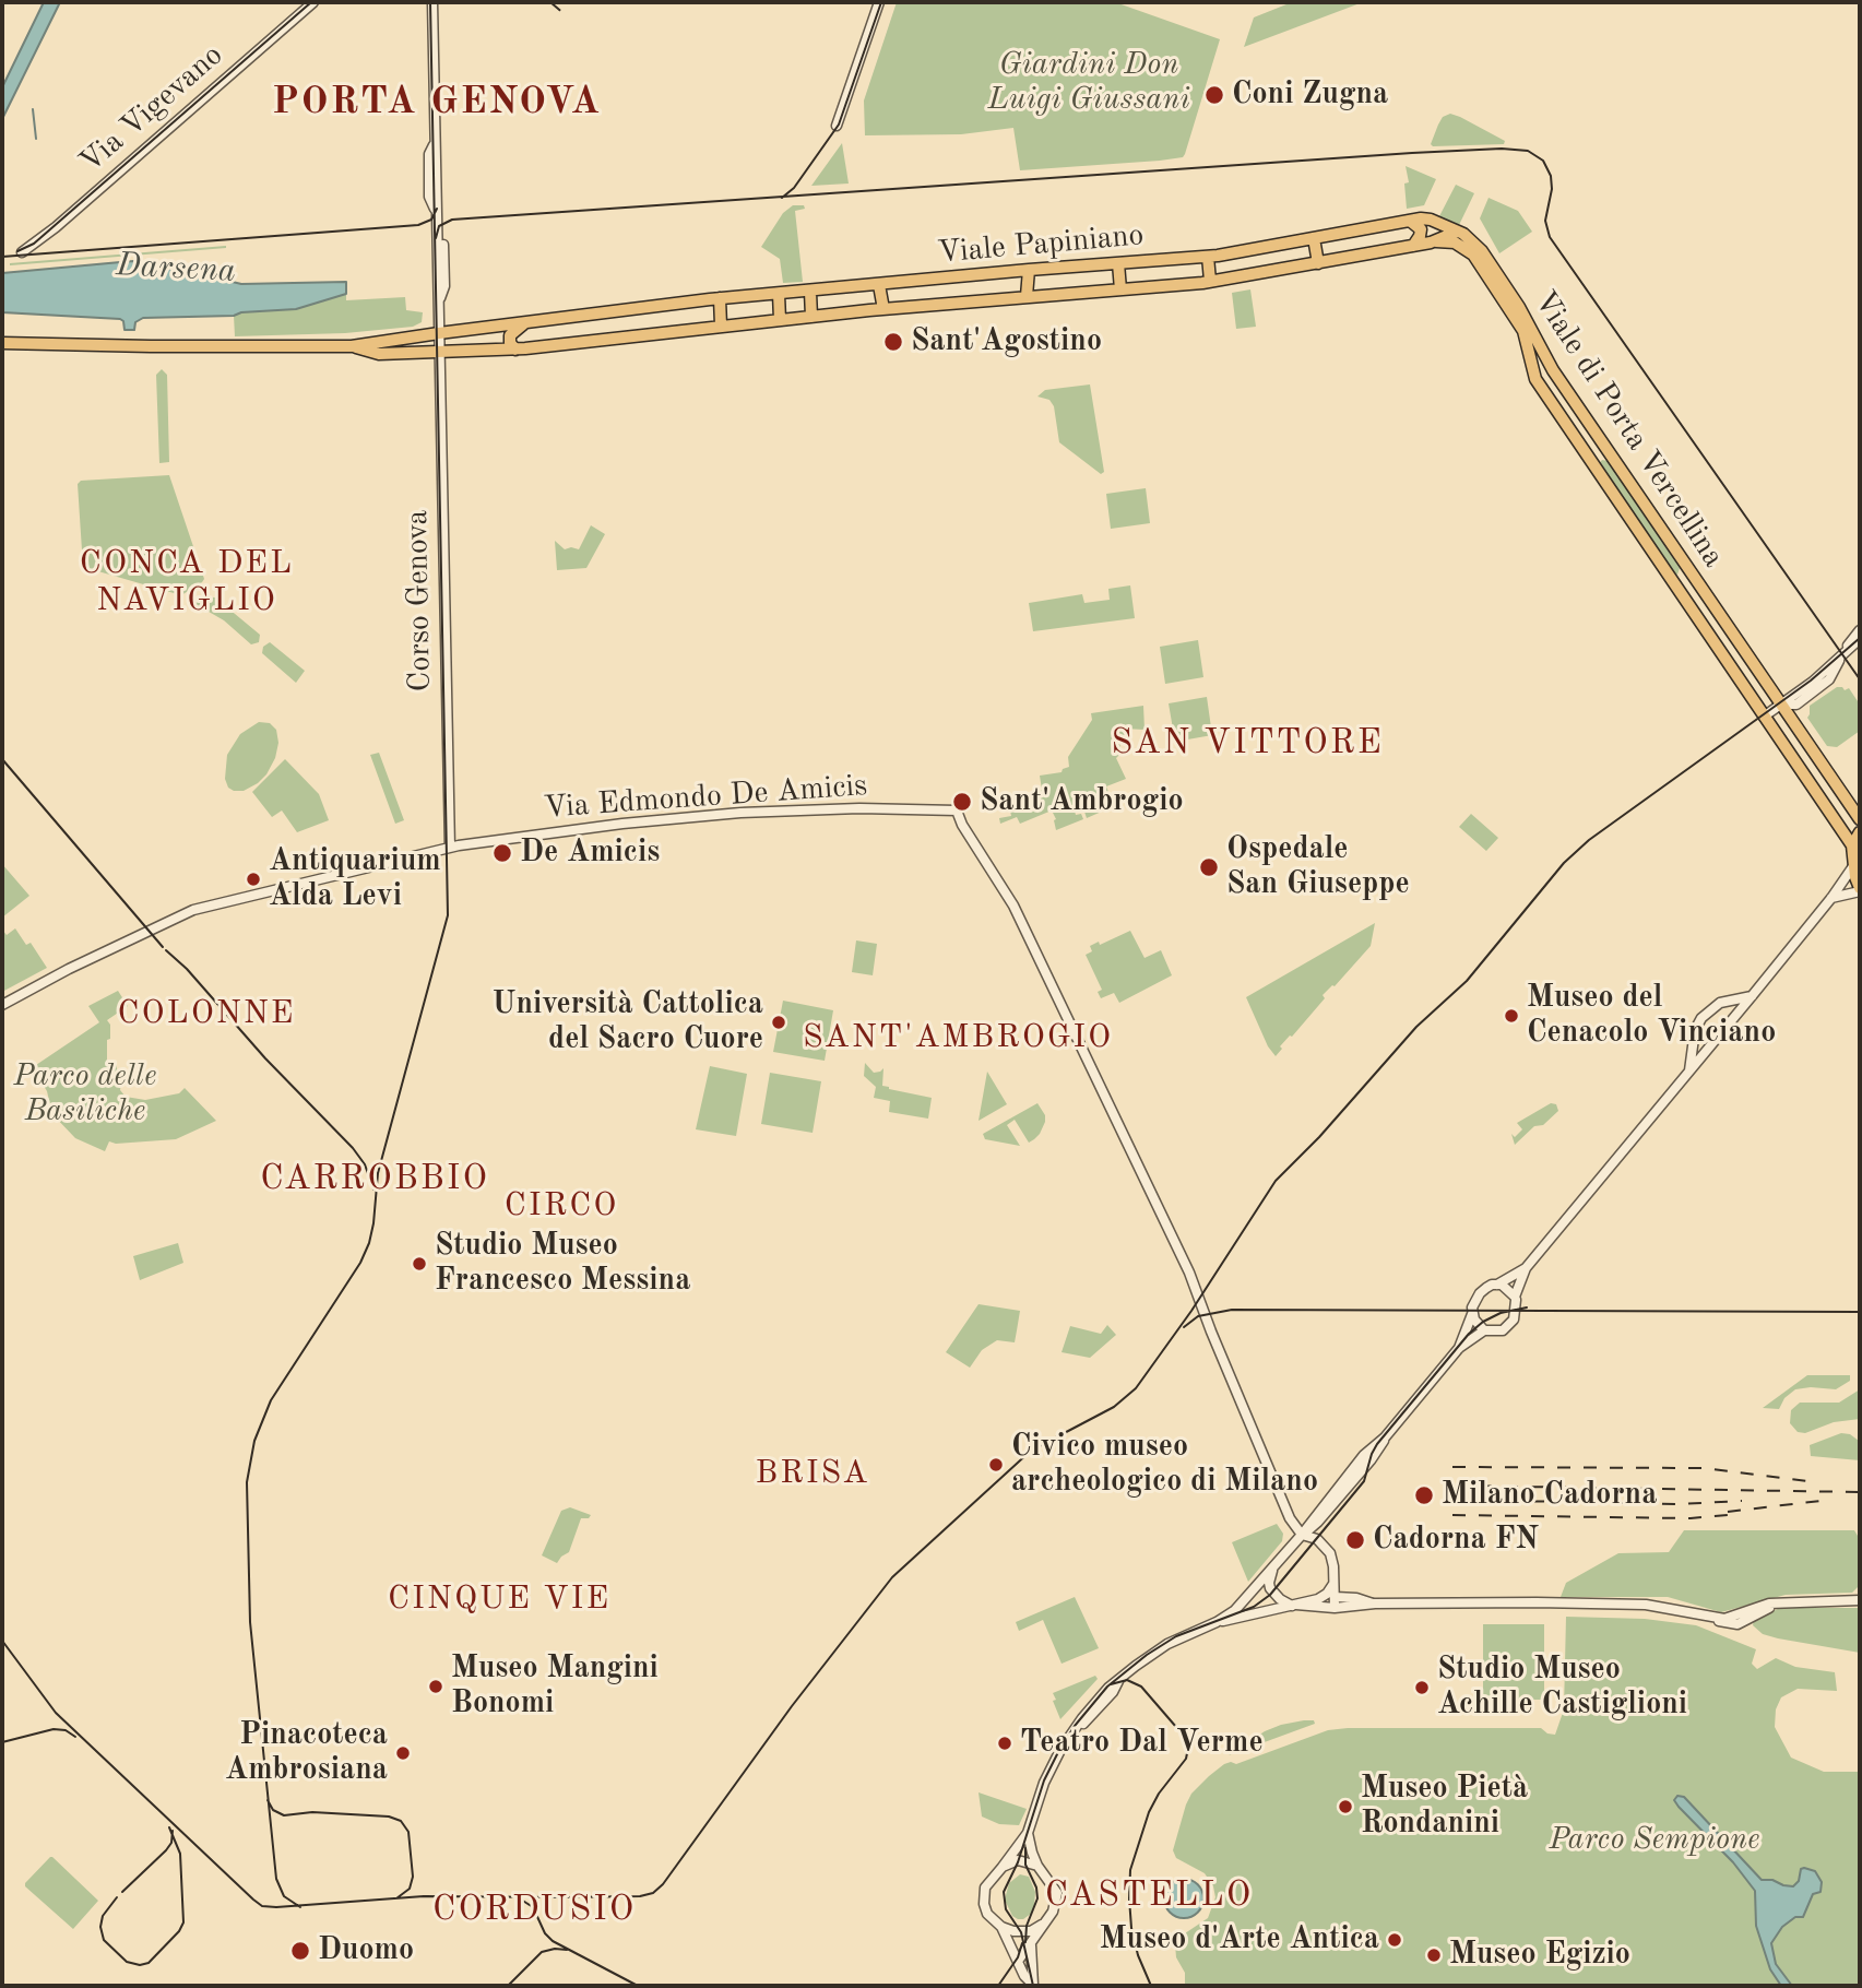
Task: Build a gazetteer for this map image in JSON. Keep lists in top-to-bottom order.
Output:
{
  "streets": {
    "main road": ["Viale Papiniano", "Viale di Porta Vercellina"],
    "street": ["Via Vigevano", "Corso Genova", "Via Edmondo De Amicis"]
  },
  "crossings": [
    ["Viale Papiniano", "Viale di Porta Vercellina"],
    ["Viale Papiniano", "Corso Genova"],
    ["Corso Genova", "Via Edmondo De Amicis"]
  ],
  "districts": [
    "PORTA GENOVA",
    "CONCA DEL NAVIGLIO",
    "SAN VITTORE",
    "COLONNE",
    "SANT'AMBROGIO",
    "CARROBBIO",
    "CIRCO",
    "BRISA",
    "CINQUE VIE",
    "CASTELLO",
    "CORDUSIO"
  ],
  "water": ["Darsena"],
  "parks": ["Giardini Don Luigi Giussani", "Parco delle Basiliche", "Parco Sempione"],
  "places": [
    "Coni Zugna",
    "Sant'Agostino",
    "Sant'Ambrogio",
    "De Amicis",
    "Ospedale San Giuseppe",
    "Antiquarium Alda Levi",
    "Museo del Cenacolo Vinciano",
    "Università Cattolica del Sacro Cuore",
    "Studio Museo Francesco Messina",
    "Civico museo archeologico di Milano",
    "Milano Cadorna",
    "Cadorna FN",
    "Museo Mangini Bonomi",
    "Studio Museo Achille Castiglioni",
    "Teatro Dal Verme",
    "Pinacoteca Ambrosiana",
    "Museo Pietà Rondanini",
    "Museo d'Arte Antica",
    "Duomo",
    "Museo Egizio"
  ]
}
